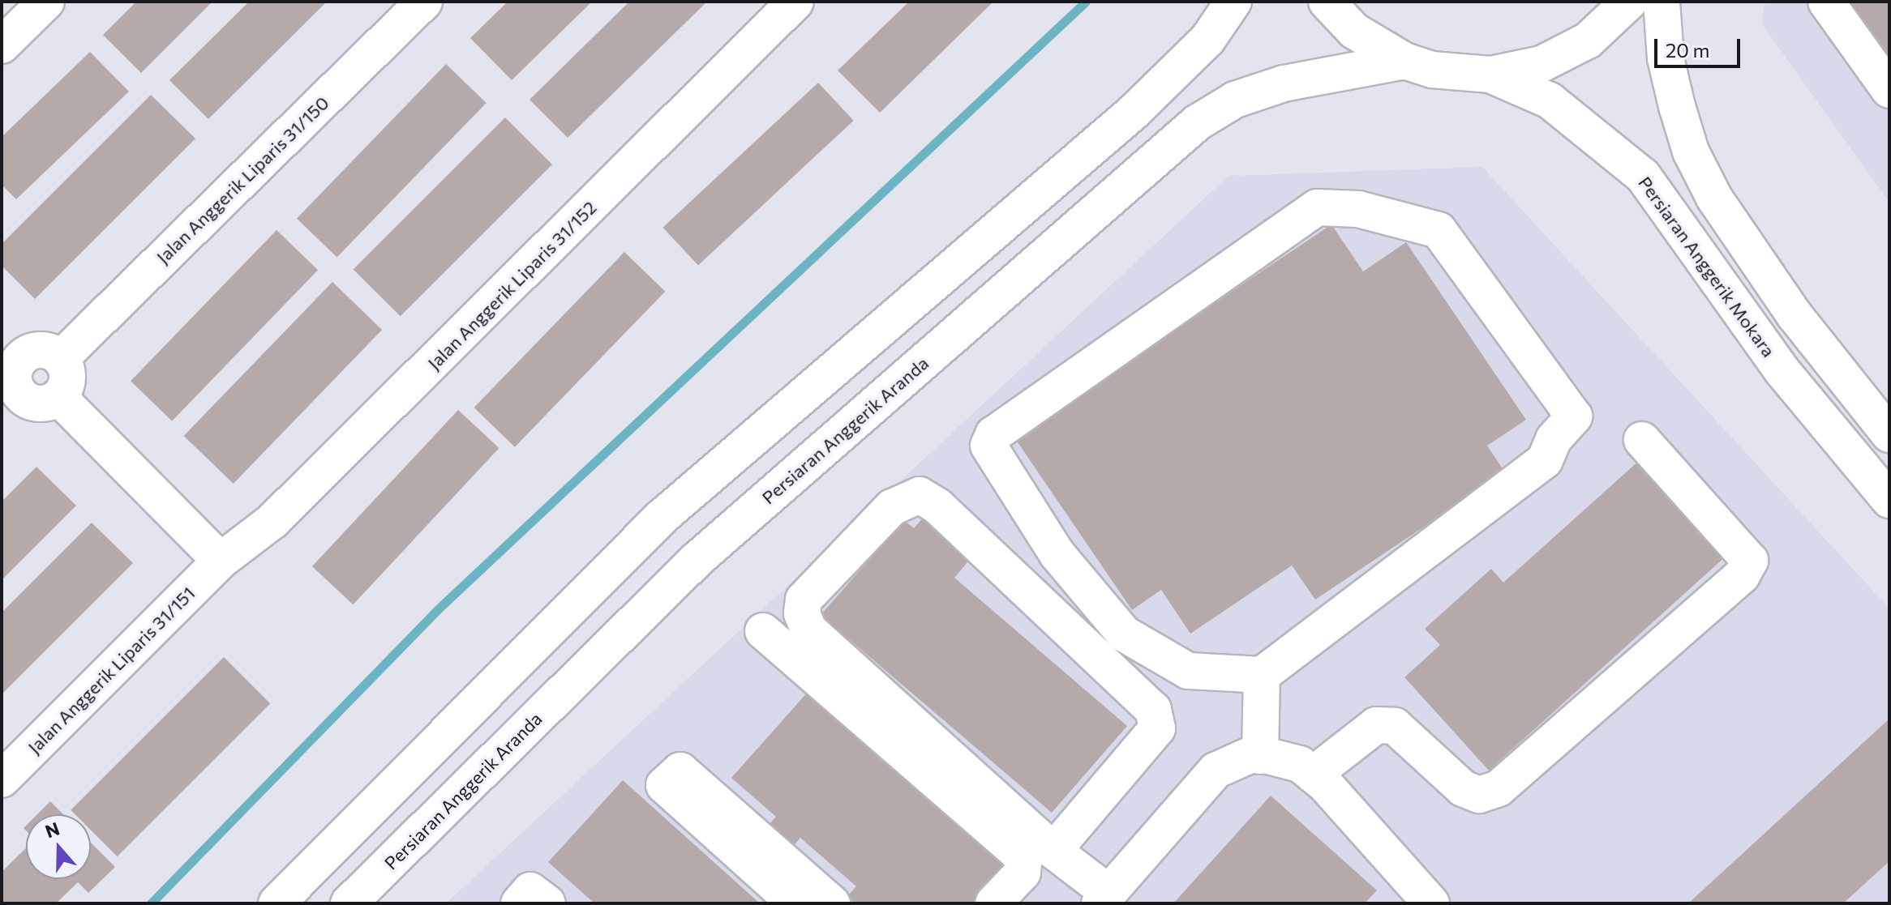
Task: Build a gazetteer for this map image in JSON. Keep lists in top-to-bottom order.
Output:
{
  "streets": {
    "main road": [
      "Jalan Anggerik Liparis 31/150",
      "Persiaran Anggerik Mokara",
      "Jalan Anggerik Liparis 31/152",
      "Persiaran Anggerik Aranda",
      "Jalan Anggerik Liparis 31/151"
    ]
  },
  "crossings": [
    ["Jalan Anggerik Liparis 31/152", "Jalan Anggerik Liparis 31/151"]
  ],
  "scale_bar": "20 m",
  "north": "top"
}
